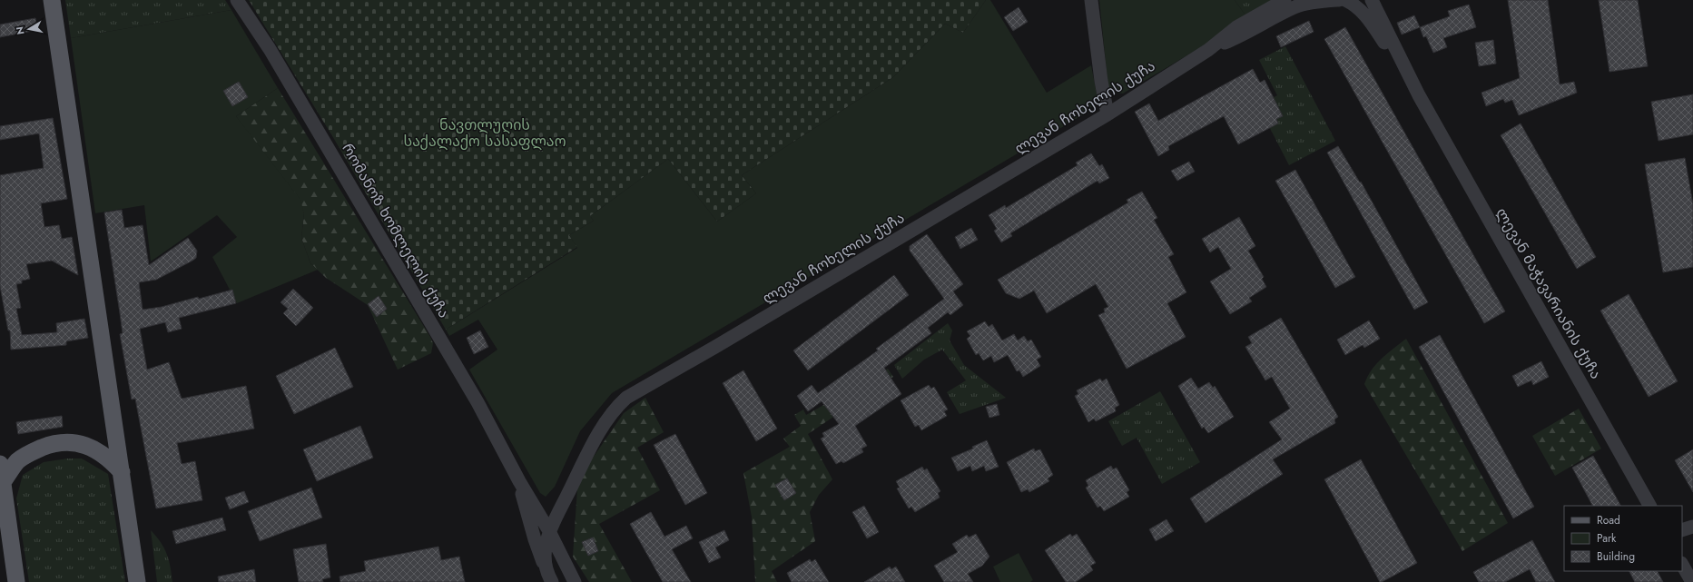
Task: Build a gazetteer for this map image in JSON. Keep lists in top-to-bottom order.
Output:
{
  "streets": {
    "street": ["ლევან ჩოხელის ქუჩა", "რომანოზ ხომლელის ქუჩა", "ლევან მაჭავარიანის ქუჩა"]
  },
  "crossings": [
    ["ლევან ჩოხელის ქუჩა", "რომანოზ ხომლელის ქუჩა"]
  ],
  "parks": ["ნავთლუღის საქალაქო სასაფლაო"],
  "legend": ["Road", "Park", "Building"],
  "north": "left"
}
